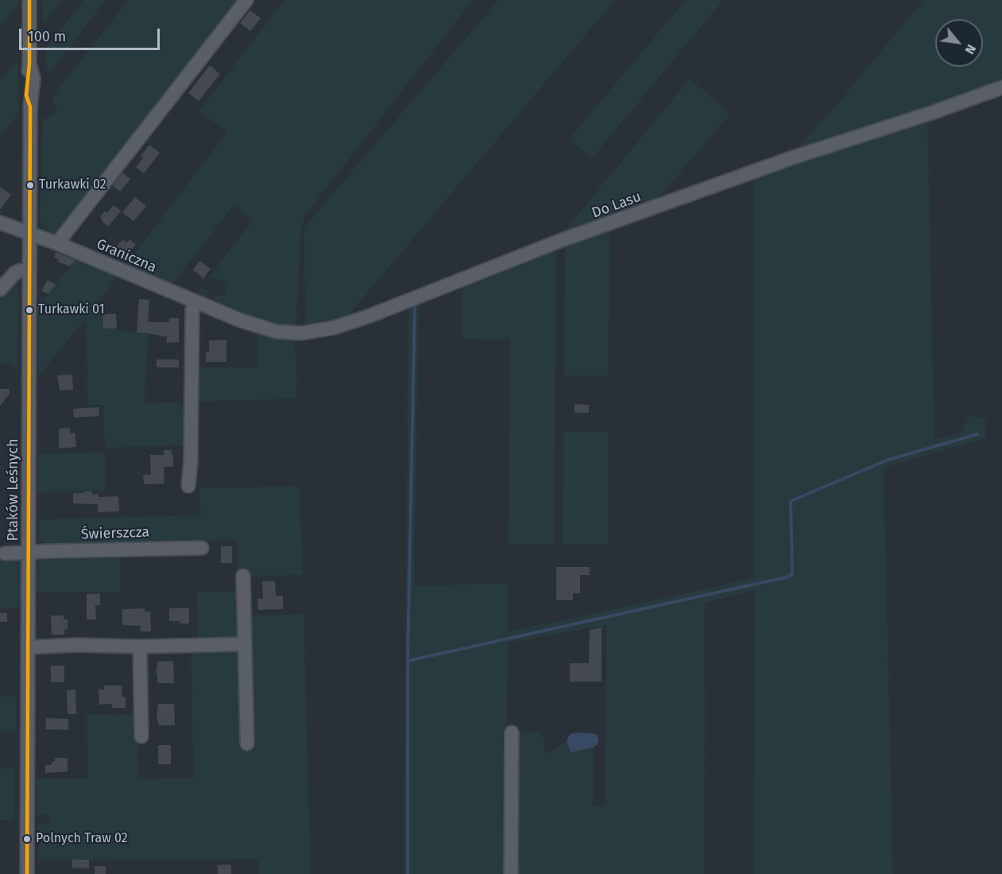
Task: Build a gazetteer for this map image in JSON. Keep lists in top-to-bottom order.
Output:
{
  "streets": {
    "street": [
      "Do Lasu",
      "Graniczna",
      "Ptaków Leśnych",
      "Świerszcza"
    ]
  },
  "crossings": [
    ["Do Lasu", "Graniczna"],
    ["Graniczna", "Ptaków Leśnych"],
    ["Ptaków Leśnych", "Świerszcza"]
  ],
  "places": ["Turkawki 02", "Turkawki 01", "Polnych Traw 02"],
  "scale_bar": "100 m",
  "north": "bottom right"
}
